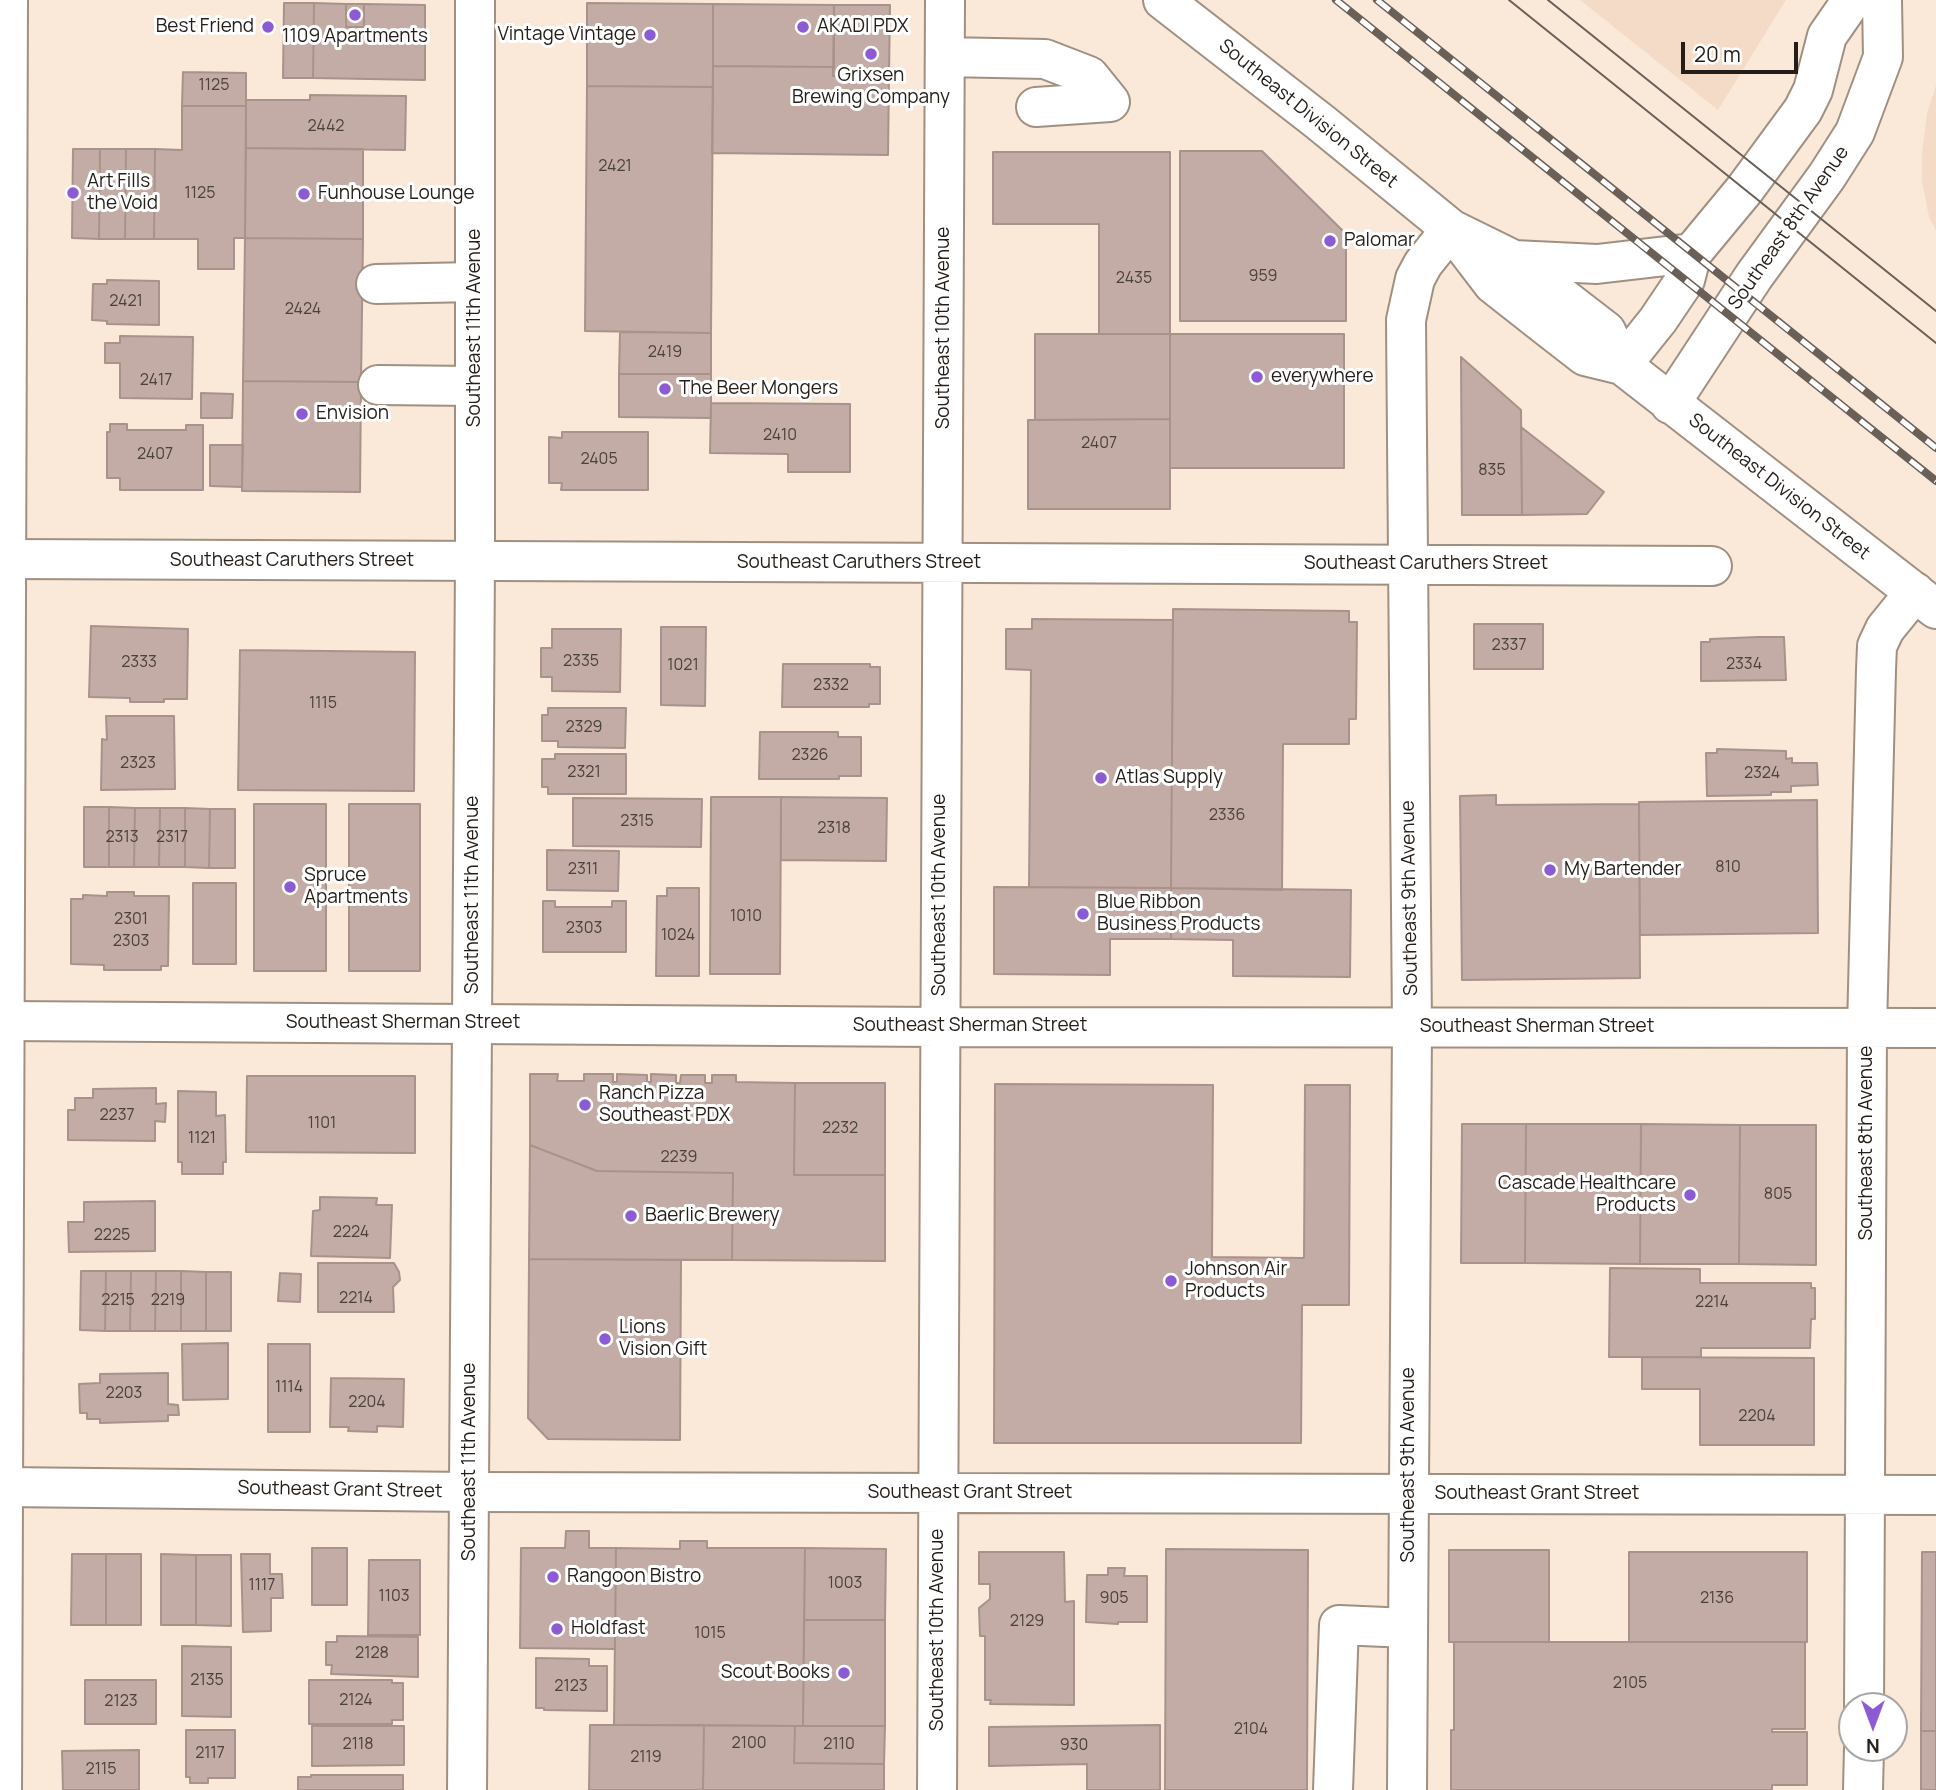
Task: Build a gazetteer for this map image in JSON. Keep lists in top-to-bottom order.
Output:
{
  "streets": {
    "street": [
      "Southeast Division Street",
      "Southeast 8th Avenue",
      "Southeast 11th Avenue",
      "Southeast 10th Avenue",
      "Southeast Caruthers Street",
      "Southeast 9th Avenue",
      "Southeast Sherman Street",
      "Southeast Grant Street"
    ]
  },
  "crossings": [
    ["Southeast Division Street", "Southeast 8th Avenue"],
    ["Southeast Division Street", "Southeast 9th Avenue"],
    ["Southeast 8th Avenue", "Southeast Sherman Street"],
    ["Southeast 8th Avenue", "Southeast Grant Street"],
    ["Southeast 11th Avenue", "Southeast Caruthers Street"],
    ["Southeast 11th Avenue", "Southeast Sherman Street"],
    ["Southeast 11th Avenue", "Southeast Grant Street"],
    ["Southeast 10th Avenue", "Southeast Caruthers Street"],
    ["Southeast 10th Avenue", "Southeast Sherman Street"],
    ["Southeast 10th Avenue", "Southeast Grant Street"],
    ["Southeast Caruthers Street", "Southeast 9th Avenue"],
    ["Southeast 9th Avenue", "Southeast Sherman Street"],
    ["Southeast 9th Avenue", "Southeast Grant Street"]
  ],
  "places": [
    "1109 Apartments",
    "Best Friend",
    "AKADI PDX",
    "Vintage Vintage",
    "Grixsen Brewing Company",
    "Art Fills the Void",
    "Funhouse Lounge",
    "Palomar",
    "everywhere",
    "The Beer Mongers",
    "Envision",
    "Atlas Supply",
    "My Bartender",
    "Spruce Apartments",
    "Blue Ribbon Business Products",
    "Ranch Pizza Southeast PDX",
    "Cascade Healthcare Products",
    "Baerlic Brewery",
    "Johnson Air Products",
    "Lions Vision Gift",
    "Rangoon Bistro",
    "Holdfast",
    "Scout Books"
  ],
  "house_numbers": [
    "1125",
    "2442",
    "2421",
    "1125",
    "959",
    "2435",
    "2421",
    "2424",
    "2419",
    "2417",
    "2410",
    "2407",
    "2407",
    "2405",
    "835",
    "2337",
    "2335",
    "2333",
    "2334",
    "1021",
    "2332",
    "1115",
    "2329",
    "2326",
    "2323",
    "2321",
    "2324",
    "2336",
    "2315",
    "2318",
    "2313",
    "2317",
    "810",
    "2311",
    "1010",
    "2301",
    "2303",
    "1024",
    "2303",
    "2237",
    "1101",
    "2232",
    "1121",
    "2239",
    "805",
    "2224",
    "2225",
    "2214",
    "2215",
    "2219",
    "2214",
    "1114",
    "2203",
    "2204",
    "2204",
    "1003",
    "1117",
    "1103",
    "905",
    "2136",
    "2129",
    "1015",
    "2128",
    "2135",
    "2105",
    "2123",
    "2124",
    "2123",
    "2104",
    "2100",
    "2118",
    "2110",
    "930",
    "2117",
    "2119",
    "2115"
  ],
  "scale_bar": "20 m",
  "north": "bottom"
}
